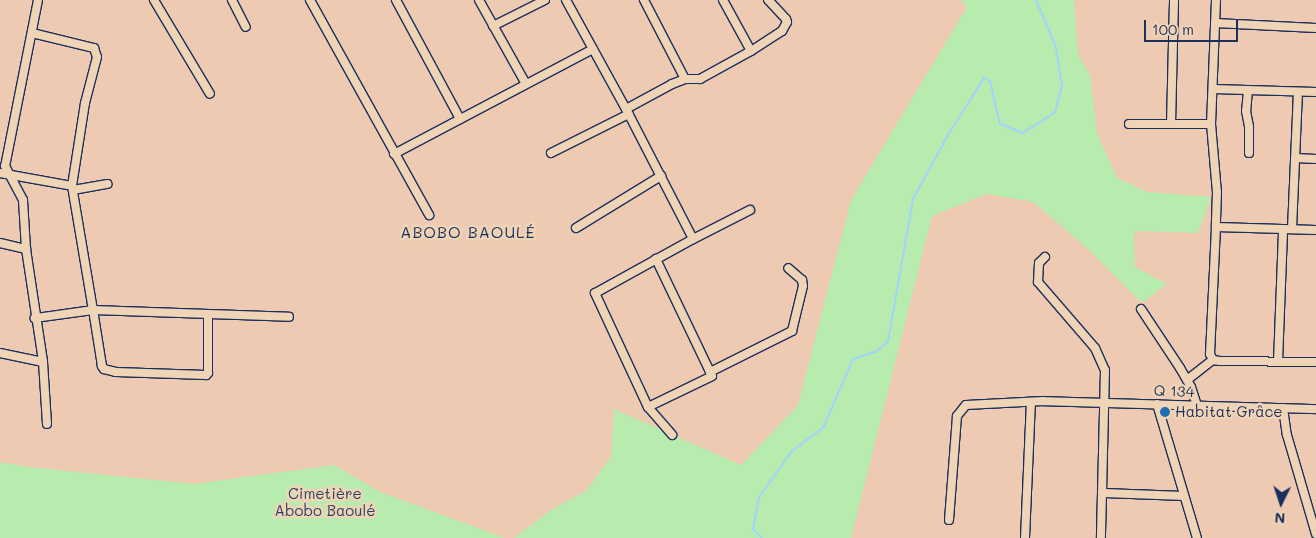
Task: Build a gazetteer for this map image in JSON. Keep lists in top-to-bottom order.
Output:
{
  "streets": {
    "street": ["Q 134"]
  },
  "districts": ["ABOBO BAOULÉ"],
  "parks": ["Cimetière Abobo Baoulé"],
  "places": ["Habitat Grâce"],
  "scale_bar": "100 m",
  "north": "bottom"
}
